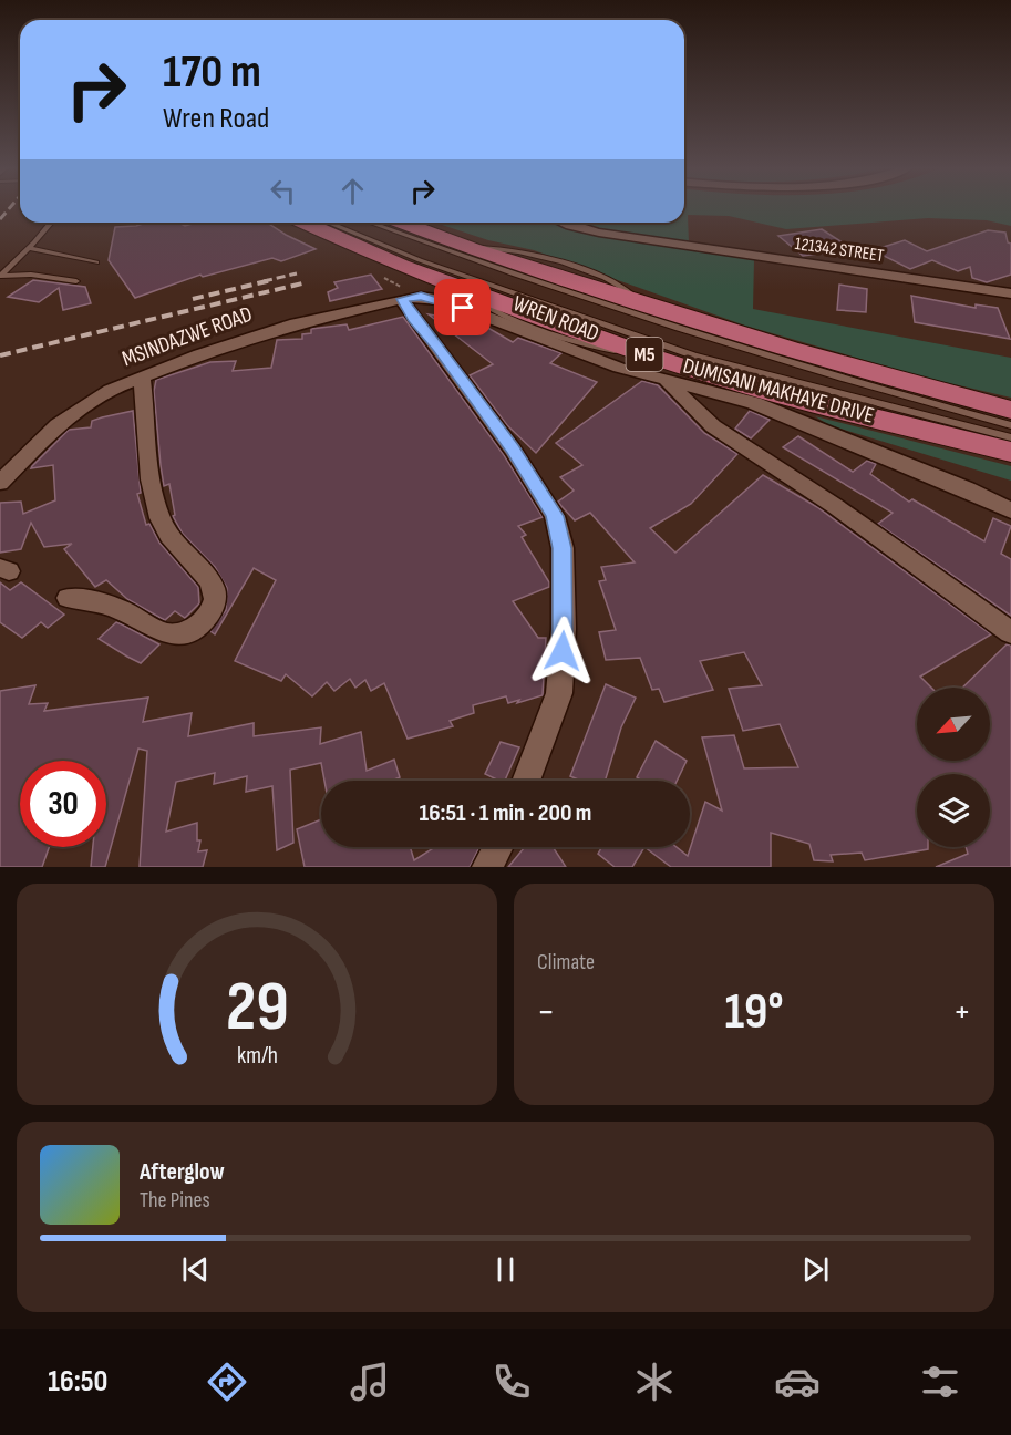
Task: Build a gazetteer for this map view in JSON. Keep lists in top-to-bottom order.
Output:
{
  "streets": {
    "main road": ["M5", "DUMISANI MAKHAYE DRIVE"],
    "street": ["121342 STREET", "WREN ROAD", "MSINDAZWE ROAD"]
  },
  "crossings": [
    ["WREN ROAD", "MSINDAZWE ROAD"]
  ],
  "north": "bottom left",
  "page": {
    "turn": ["170 m", "Wren Road"],
    "limit": "30",
    "trip": "16:51 · 1 min · 200 m",
    "tile": "Climate",
    "heat": ["−", "19°", "+"],
    "song": ["Afterglow", "The Pines"],
    "tabs": "16:50",
    "gauge": ["29", "km/h"]
  }
}
